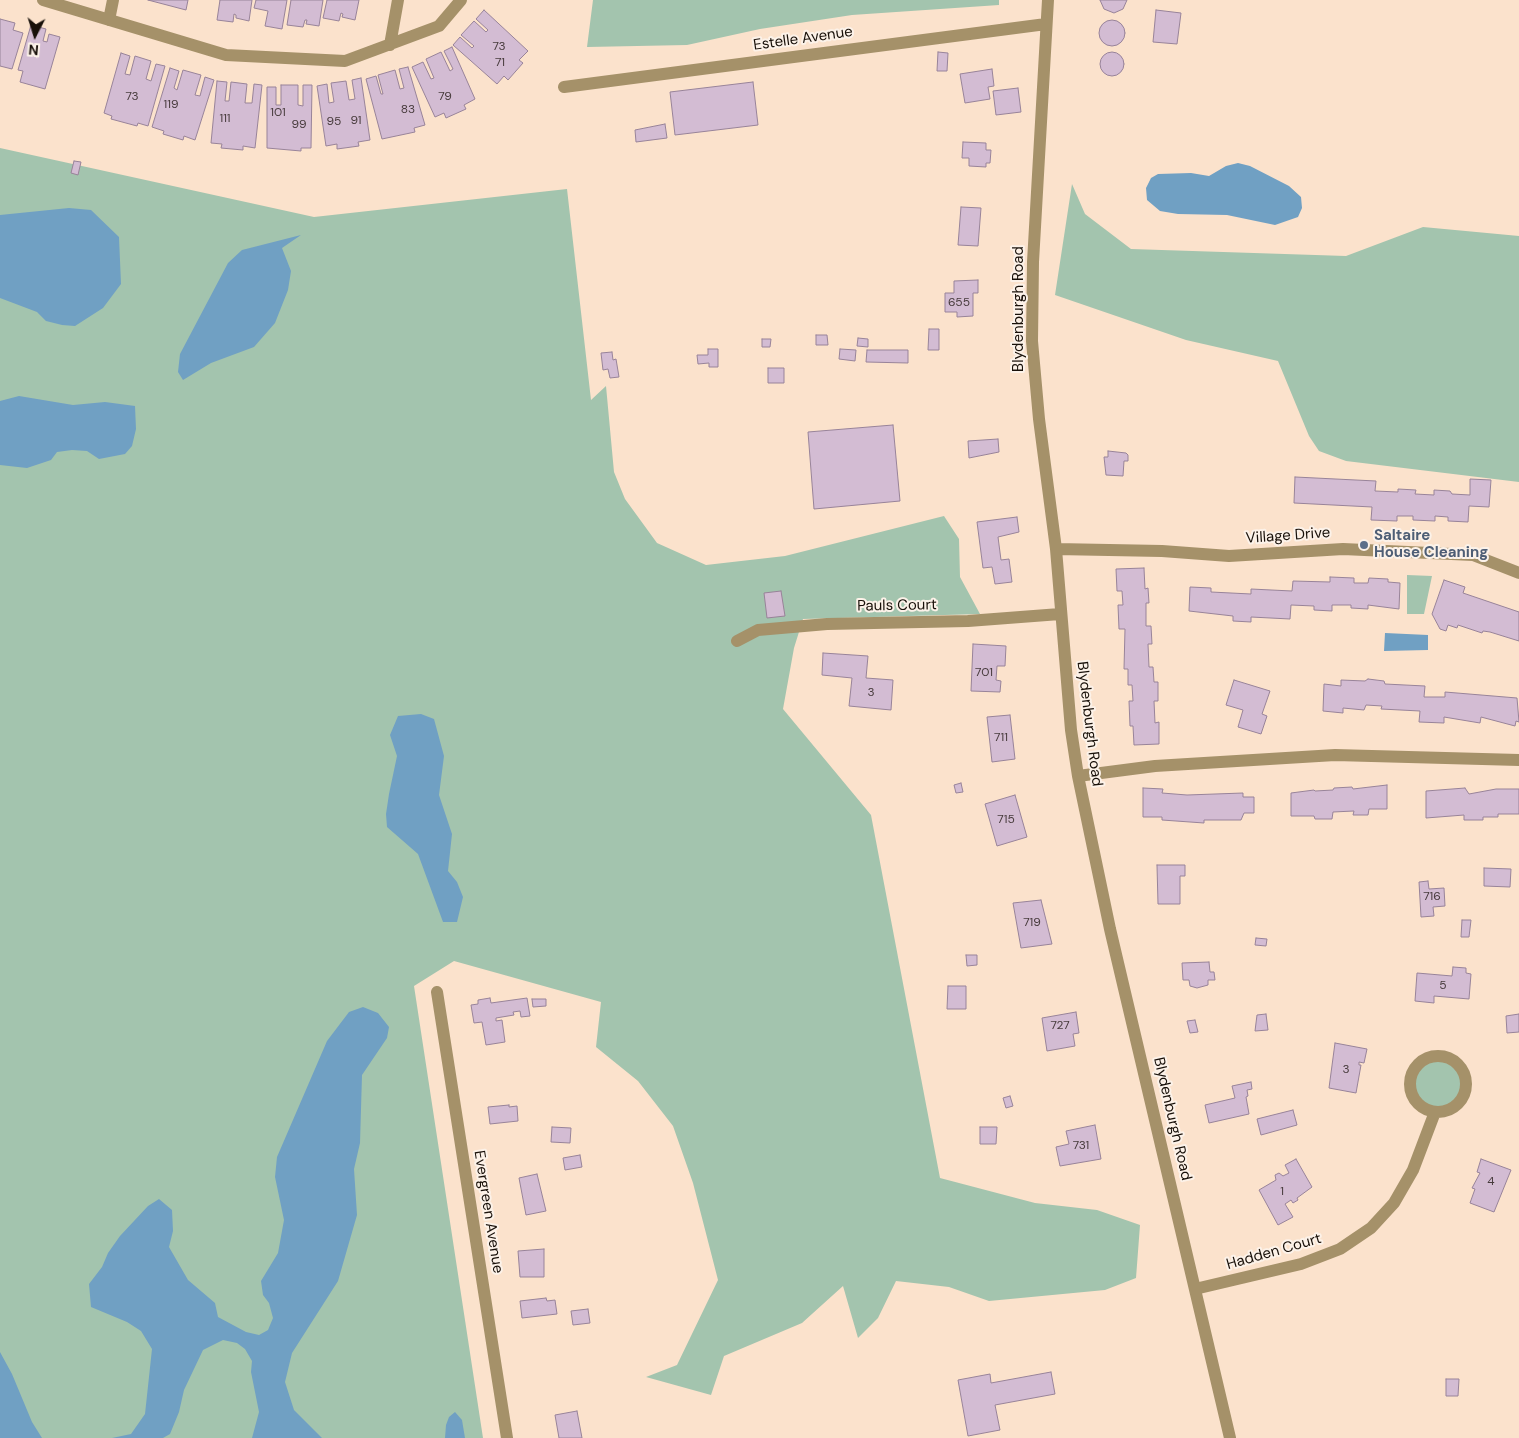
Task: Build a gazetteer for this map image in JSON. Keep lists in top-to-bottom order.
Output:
{
  "streets": {
    "street": [
      "Estelle Avenue",
      "Blydenburgh Road",
      "Village Drive",
      "Pauls Court",
      "Evergreen Avenue",
      "Hadden Court"
    ]
  },
  "crossings": [
    ["Estelle Avenue", "Blydenburgh Road"],
    ["Blydenburgh Road", "Village Drive"],
    ["Blydenburgh Road", "Pauls Court"],
    ["Blydenburgh Road", "Hadden Court"]
  ],
  "places": ["Saltaire House Cleaning"],
  "house_numbers": [
    "73",
    "71",
    "73",
    "79",
    "119",
    "83",
    "101",
    "111",
    "91",
    "95",
    "99",
    "655",
    "701",
    "3",
    "711",
    "715",
    "716",
    "719",
    "5",
    "727",
    "3",
    "731",
    "4",
    "1"
  ],
  "north": "bottom"
}
